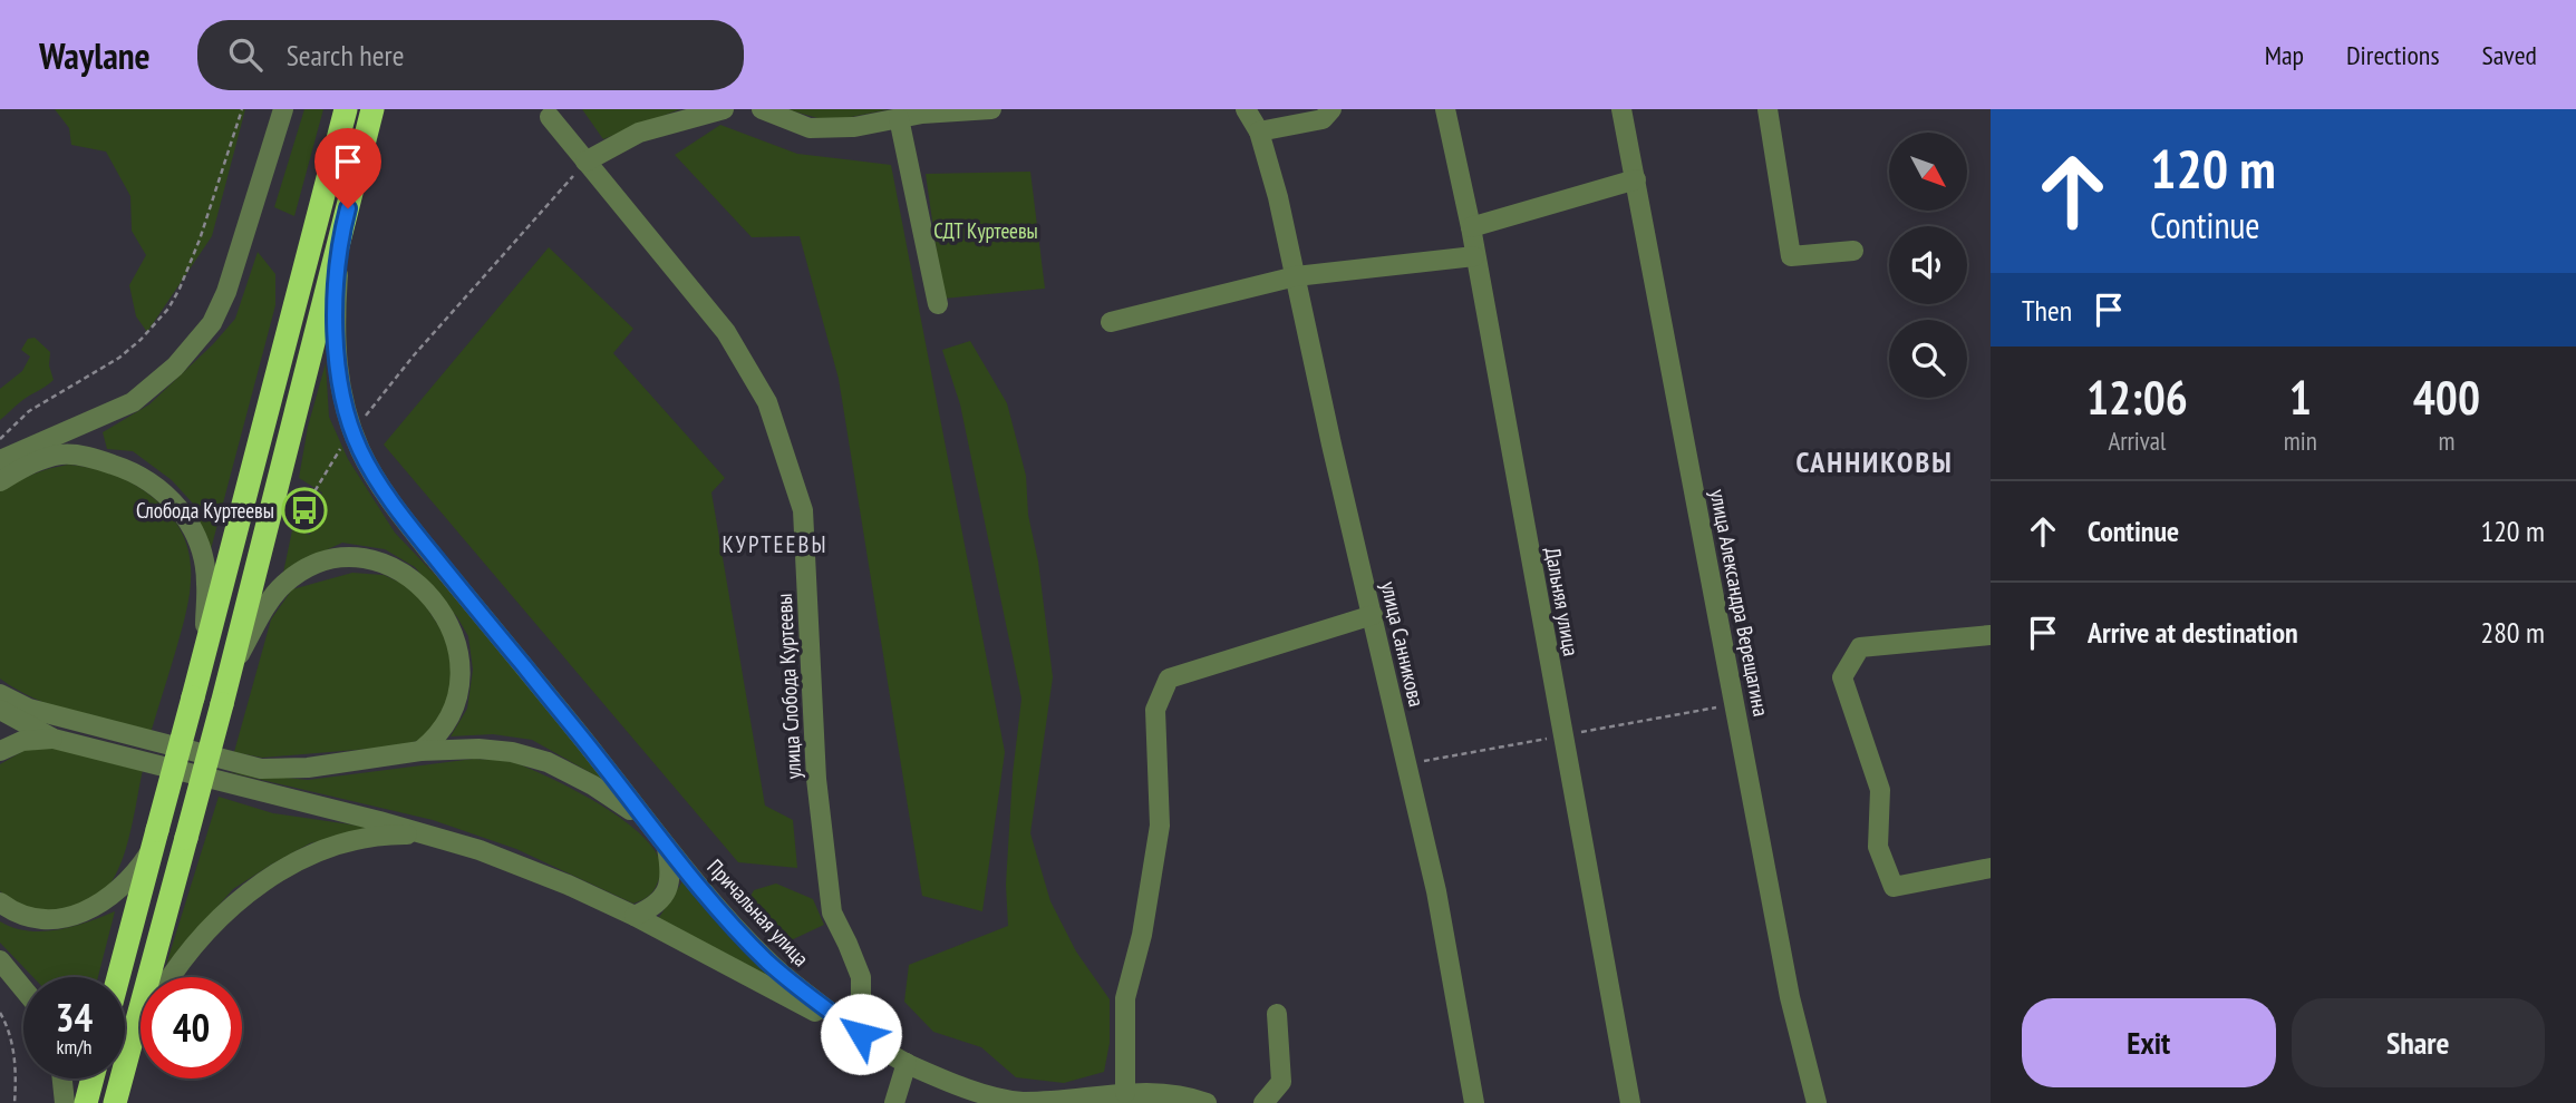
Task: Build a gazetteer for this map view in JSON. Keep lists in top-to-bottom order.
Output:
{
  "streets": {
    "street": [
      "Дальняя улица",
      "улица Александра Верещагина",
      "улица Санникова",
      "улица Слобода Куртеевы",
      "Причальная улица"
    ]
  },
  "crossings": [
    ["улица Слобода Куртеевы", "Причальная улица"]
  ],
  "districts": ["САННИКОВЫ", "КУРТЕЕВЫ"],
  "parks": ["СДТ Куртеевы"],
  "places": {
    "bus stop": ["Слобода Куртеевы"]
  },
  "north": "bottom right",
  "page": {
    "header": "Waylane",
    "search": "Search here",
    "nav": ["Map", "Directions", "Saved"],
    "turn": ["120 m", "Continue"],
    "then": "Then",
    "eta": [
      "12:06",
      "Arrival",
      "1",
      "min",
      "400",
      "m"
    ],
    "list": [
      {
        "name": "Continue",
        "value": "120 m"
      },
      {
        "name": "Arrive at destination",
        "value": "280 m"
      }
    ],
    "speed": "34 km/h",
    "limit": "40",
    "buttons": ["Exit", "Share"]
  }
}
